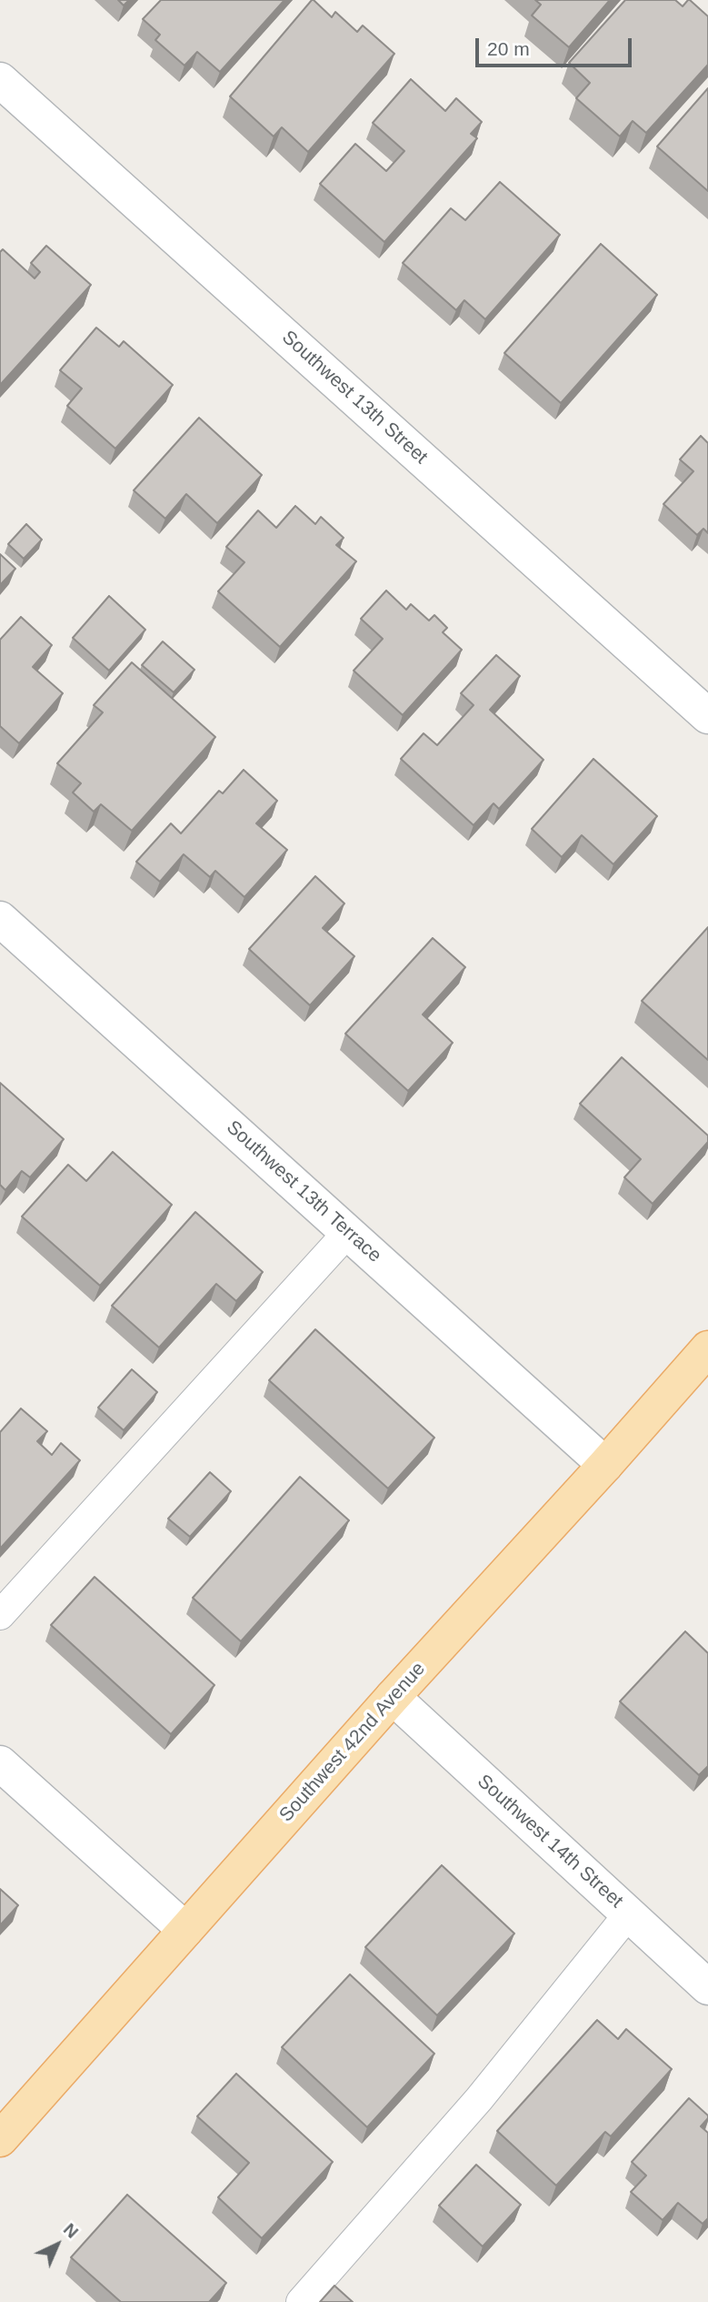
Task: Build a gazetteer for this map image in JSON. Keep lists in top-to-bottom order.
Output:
{
  "streets": {
    "main road": ["Southwest 42nd Avenue"],
    "street": ["Southwest 13th Street", "Southwest 13th Terrace", "Southwest 14th Street"]
  },
  "crossings": [
    ["Southwest 13th Terrace", "Southwest 42nd Avenue"],
    ["Southwest 42nd Avenue", "Southwest 14th Street"]
  ],
  "scale_bar": "20 m",
  "north": "top right"
}
